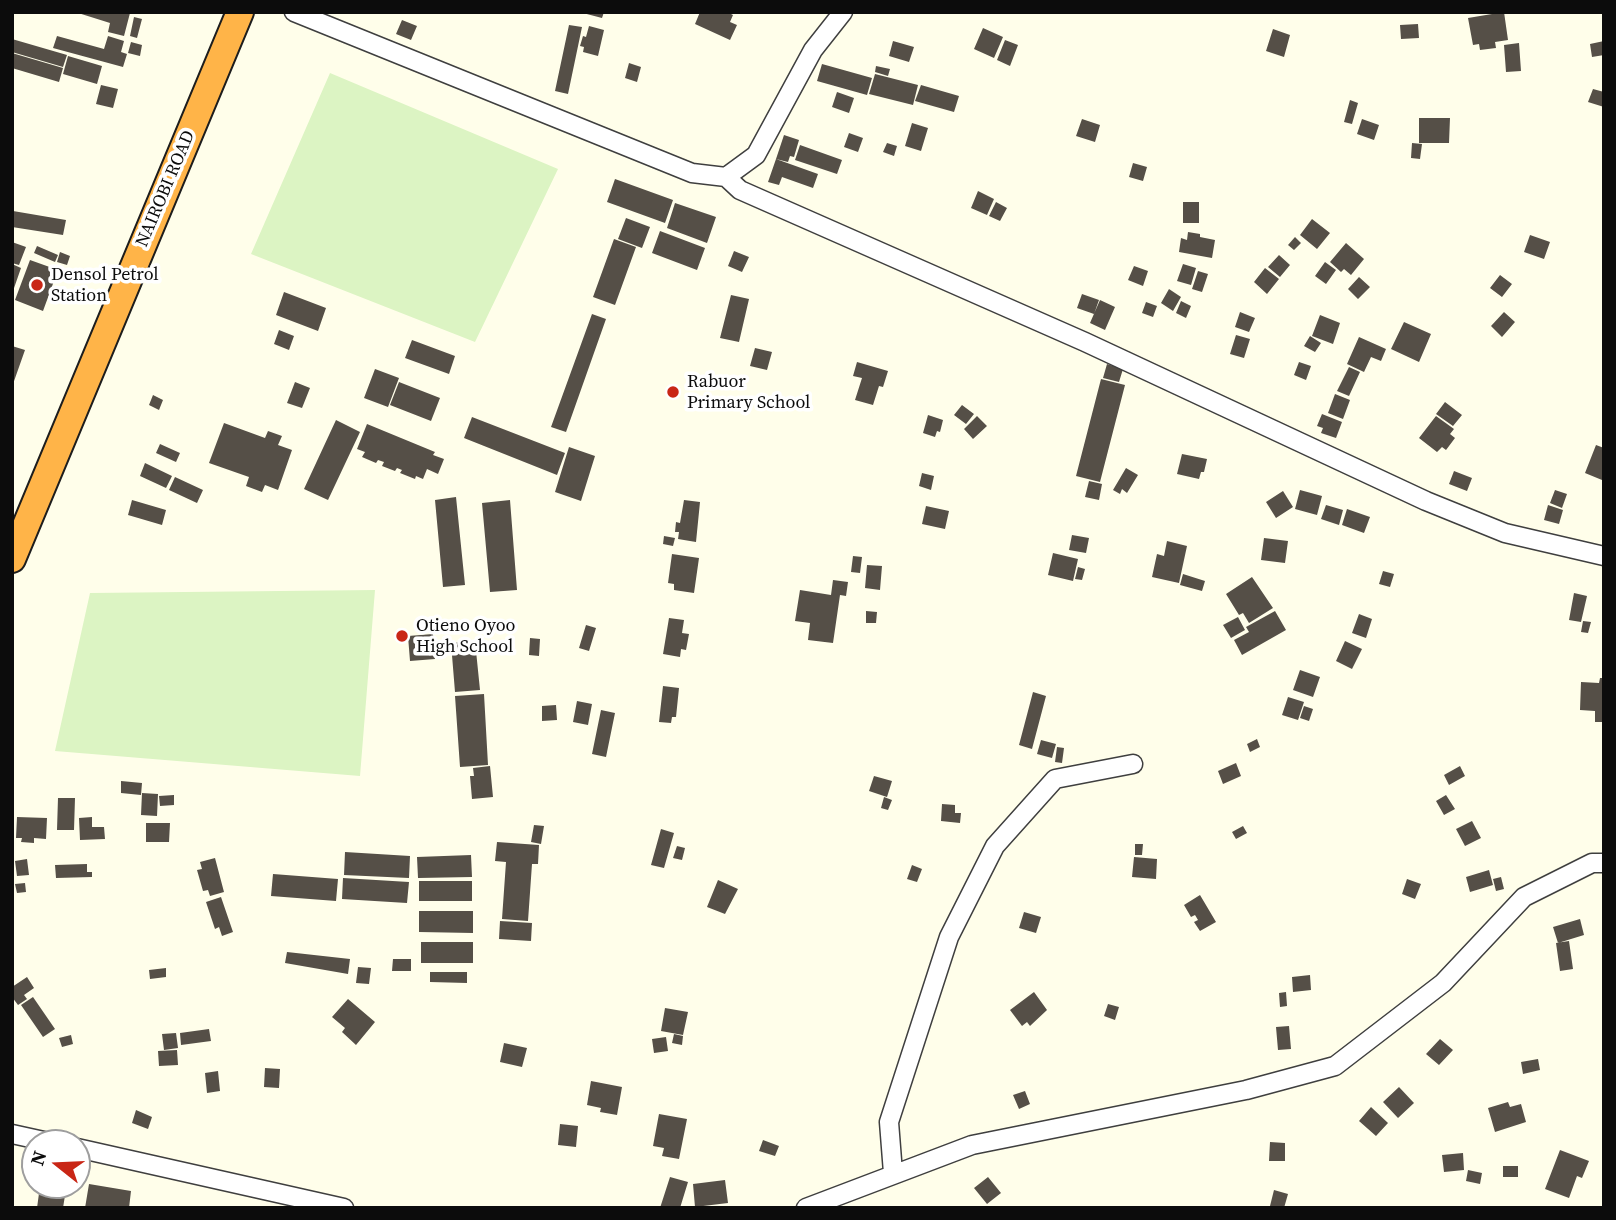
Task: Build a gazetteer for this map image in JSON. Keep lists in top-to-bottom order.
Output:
{
  "streets": {
    "highway": ["NAIROBI ROAD"]
  },
  "places": ["Densol Petrol Station", "Rabuor Primary School", "Otieno Oyoo High School"],
  "north": "left"
}
